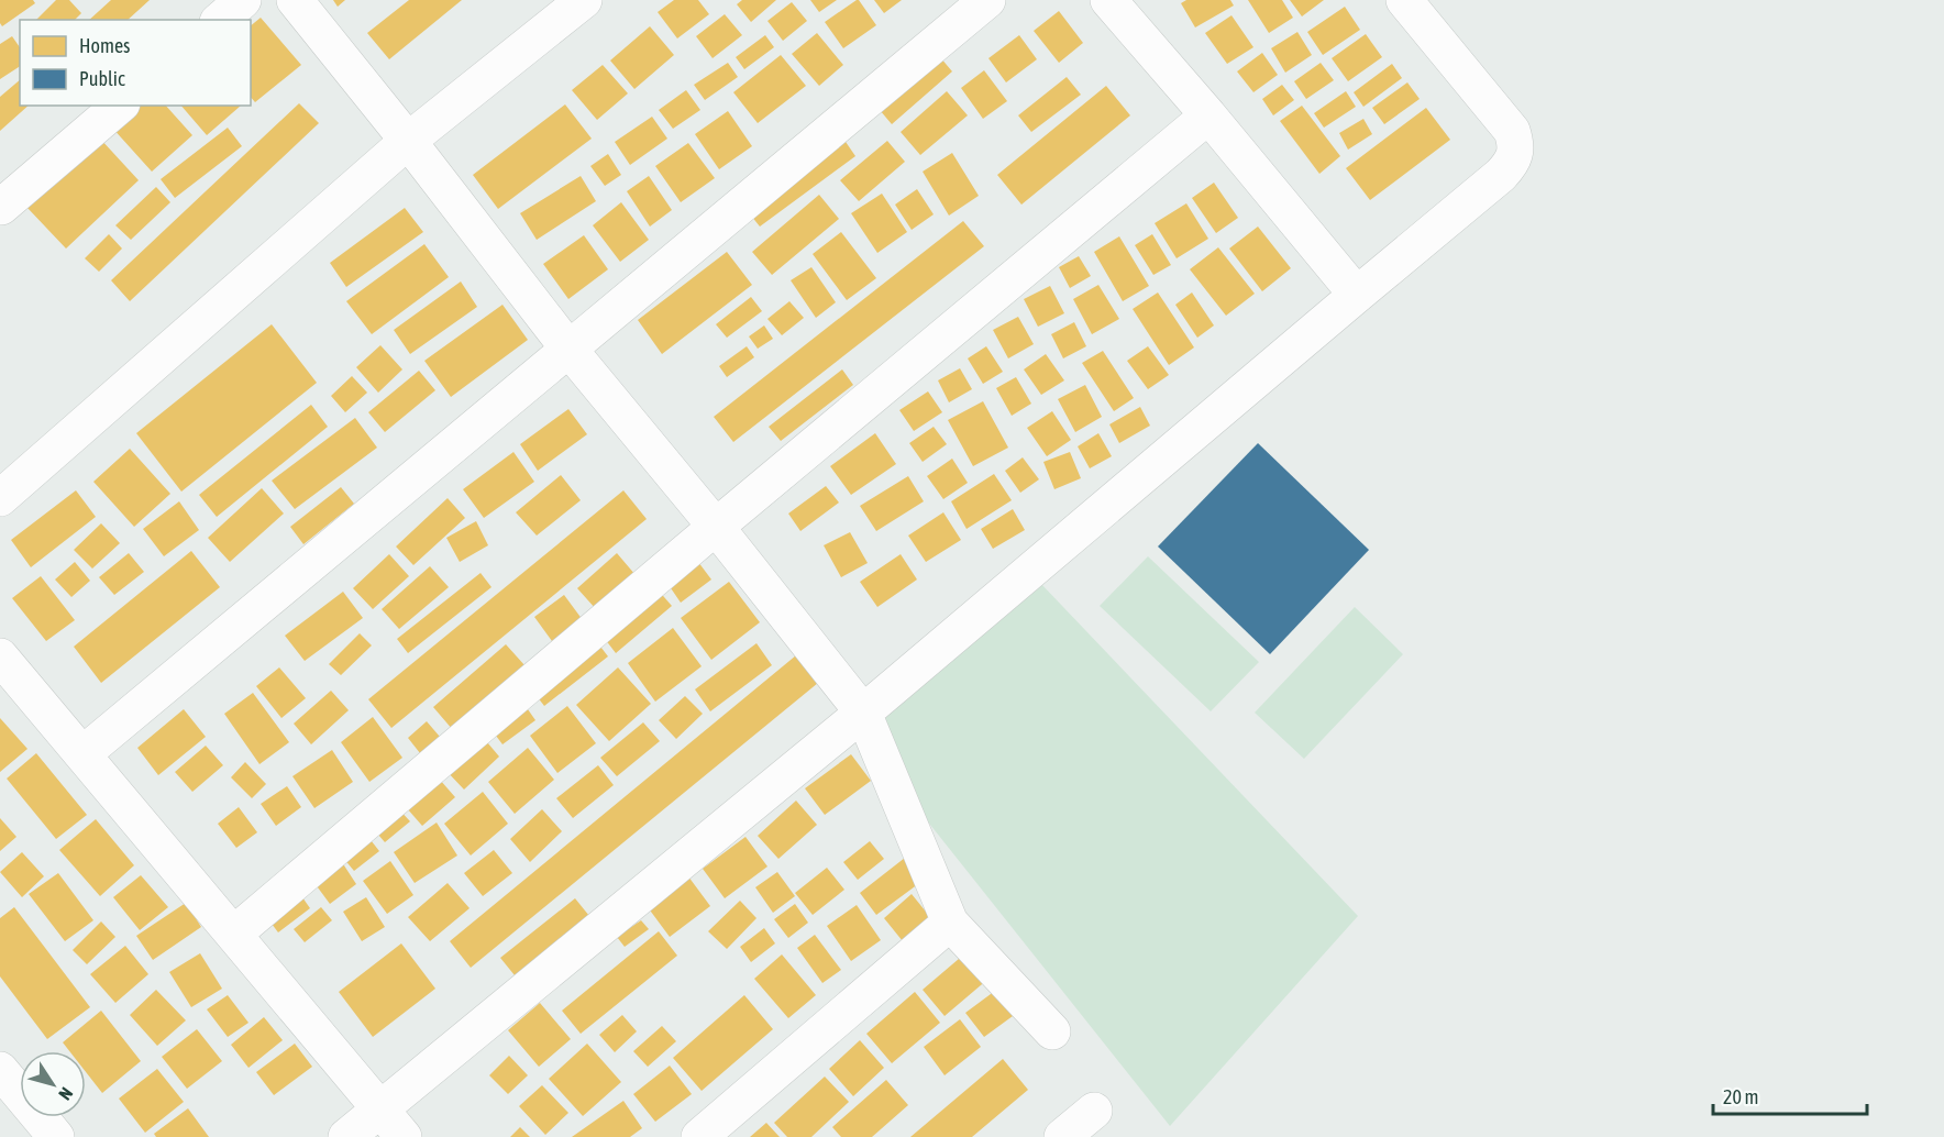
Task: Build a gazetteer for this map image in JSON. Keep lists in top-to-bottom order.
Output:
{
  "legend": ["Homes", "Public"],
  "scale_bar": "20 m",
  "north": "bottom right"
}
